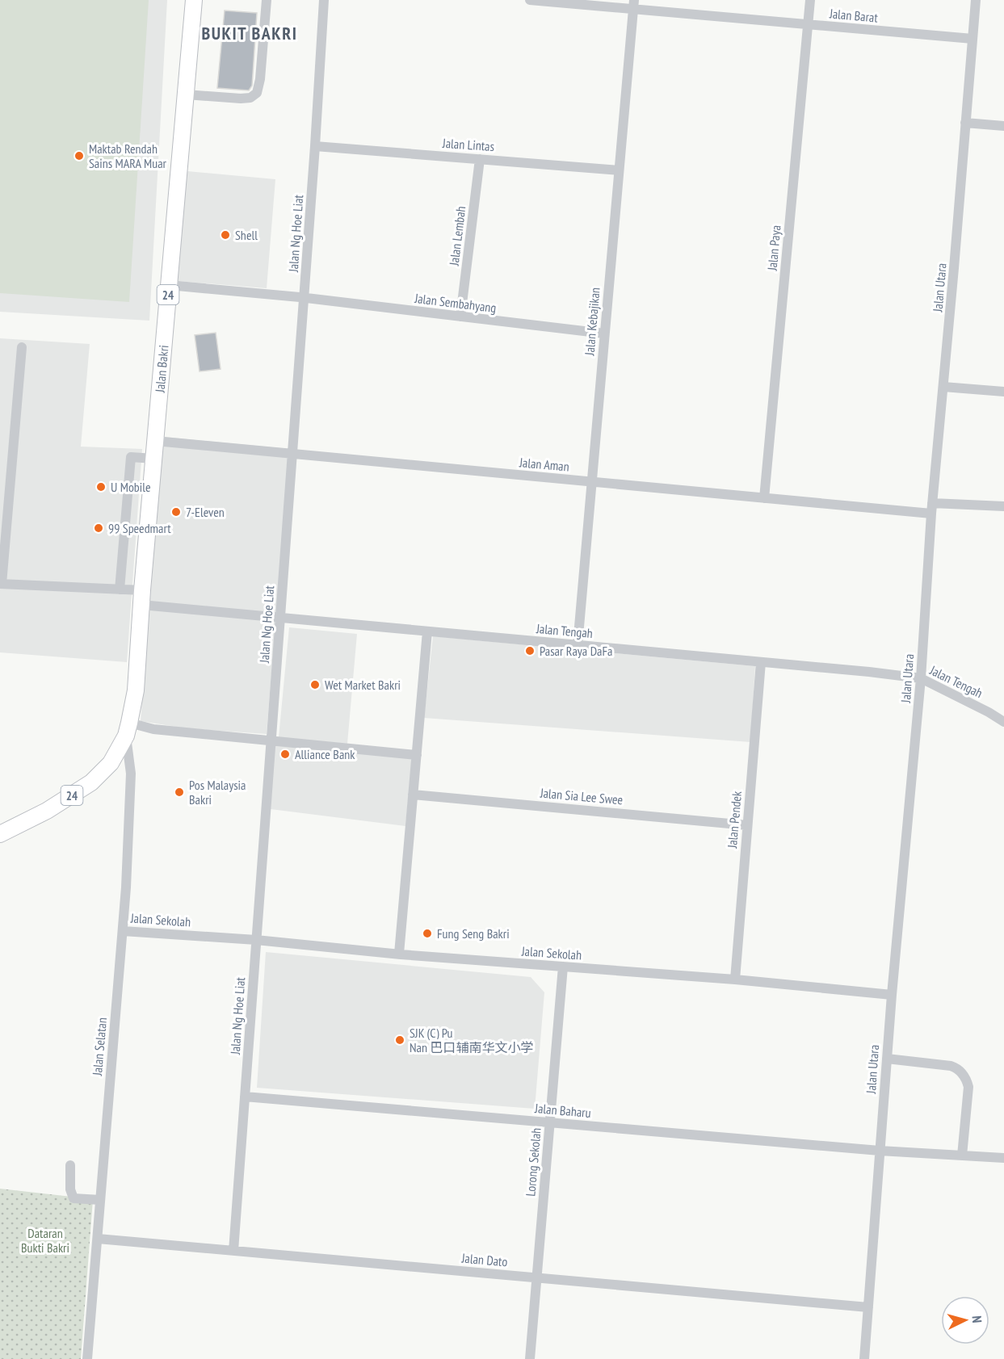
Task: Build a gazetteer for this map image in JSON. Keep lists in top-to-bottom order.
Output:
{
  "streets": {
    "main road": ["24", "Jalan Bakri"],
    "street": [
      "Jalan Barat",
      "Jalan Lintas",
      "Jalan Ng Hoe Liat",
      "Jalan Lembah",
      "Jalan Paya",
      "Jalan Utara",
      "Jalan Sembahyang",
      "Jalan Kebajikan",
      "Jalan Aman",
      "Jalan Tengah",
      "Jalan Sia Lee Swee",
      "Jalan Pendek",
      "Jalan Sekolah",
      "Jalan Selatan",
      "Jalan Baharu",
      "Lorong Sekolah",
      "Jalan Dato"
    ]
  },
  "crossings": [
    ["Jalan Barat", "Jalan Paya"],
    ["Jalan Barat", "Jalan Utara"],
    ["Jalan Barat", "Jalan Kebajikan"],
    ["Jalan Lintas", "Jalan Ng Hoe Liat"],
    ["Jalan Lintas", "Jalan Lembah"],
    ["Jalan Lintas", "Jalan Kebajikan"],
    ["Jalan Ng Hoe Liat", "Jalan Sembahyang"],
    ["Jalan Ng Hoe Liat", "Jalan Aman"],
    ["Jalan Ng Hoe Liat", "Jalan Tengah"],
    ["Jalan Ng Hoe Liat", "Jalan Sekolah"],
    ["Jalan Ng Hoe Liat", "Jalan Baharu"],
    ["Jalan Ng Hoe Liat", "Jalan Dato"],
    ["Jalan Lembah", "Jalan Sembahyang"],
    ["Jalan Paya", "Jalan Aman"],
    ["Jalan Utara", "Jalan Aman"],
    ["Jalan Utara", "Jalan Tengah"],
    ["Jalan Utara", "Jalan Sekolah"],
    ["Jalan Utara", "Jalan Baharu"],
    ["Jalan Utara", "Jalan Dato"],
    ["24", "Jalan Bakri"],
    ["24", "Jalan Selatan"],
    ["Jalan Sembahyang", "Jalan Kebajikan"],
    ["Jalan Sembahyang", "Jalan Bakri"],
    ["Jalan Kebajikan", "Jalan Aman"],
    ["Jalan Kebajikan", "Jalan Tengah"],
    ["Jalan Bakri", "Jalan Aman"],
    ["Jalan Bakri", "Jalan Tengah"],
    ["Jalan Bakri", "Jalan Selatan"],
    ["Jalan Tengah", "Jalan Pendek"],
    ["Jalan Sia Lee Swee", "Jalan Pendek"],
    ["Jalan Pendek", "Jalan Sekolah"],
    ["Jalan Sekolah", "Jalan Selatan"],
    ["Jalan Sekolah", "Lorong Sekolah"],
    ["Jalan Selatan", "Jalan Dato"],
    ["Jalan Baharu", "Lorong Sekolah"],
    ["Lorong Sekolah", "Jalan Dato"]
  ],
  "districts": ["BUKIT BAKRI"],
  "parks": ["Dataran Bukti Bakri"],
  "places": [
    "Maktab Rendah Sains MARA Muar",
    "Shell",
    "U Mobile",
    "7-Eleven",
    "99 Speedmart",
    "Pasar Raya DaFa",
    "Wet Market Bakri",
    "Alliance Bank",
    "Pos Malaysia Bakri",
    "Fung Seng Bakri",
    "SJK (C) Pu Nan 巴口辅南华文小学"
  ],
  "north": "right"
}
